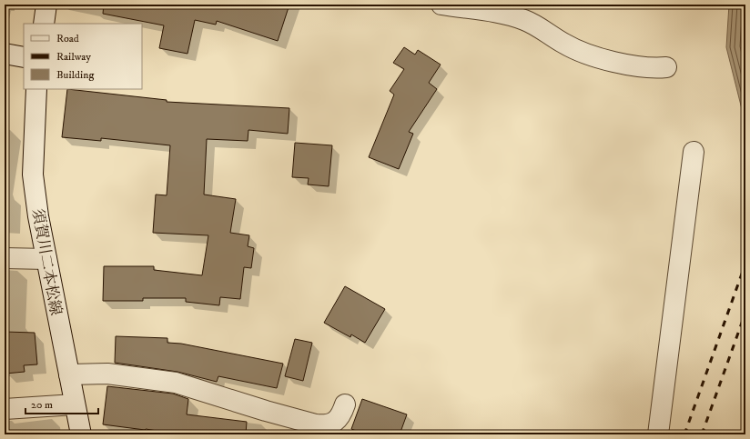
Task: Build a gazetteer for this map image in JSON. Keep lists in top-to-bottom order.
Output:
{
  "streets": {
    "street": ["須賀川二本松線"]
  },
  "legend": ["Road", "Railway", "Building"],
  "scale_bar": "20 m"
}
